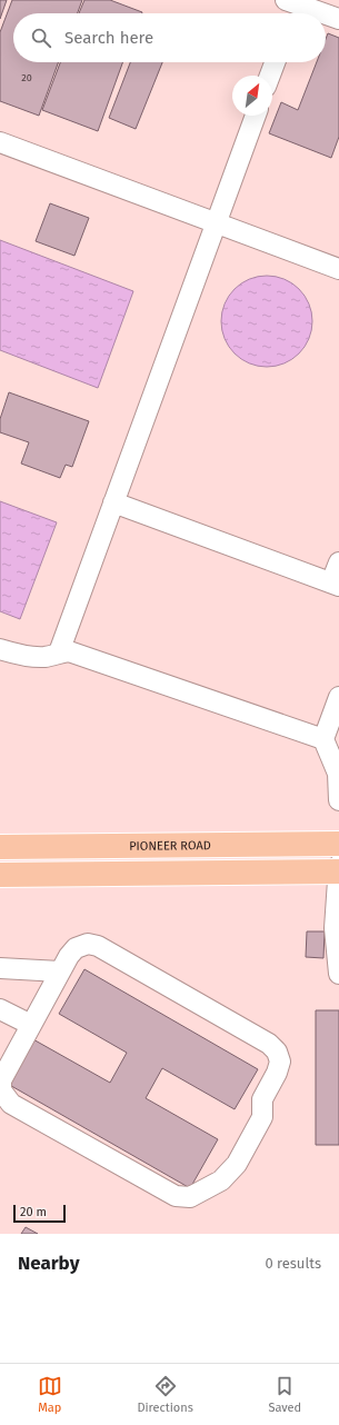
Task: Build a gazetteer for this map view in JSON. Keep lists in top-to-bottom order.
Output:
{
  "streets": {
    "main road": ["PIONEER ROAD"]
  },
  "house_numbers": ["20"],
  "scale_bar": "20 m",
  "north": "top right",
  "page": {
    "search": "Search here",
    "scale": "20 m",
    "heading": ["Nearby", "0 results"],
    "nav": ["Map", "Directions", "Saved"]
  }
}
